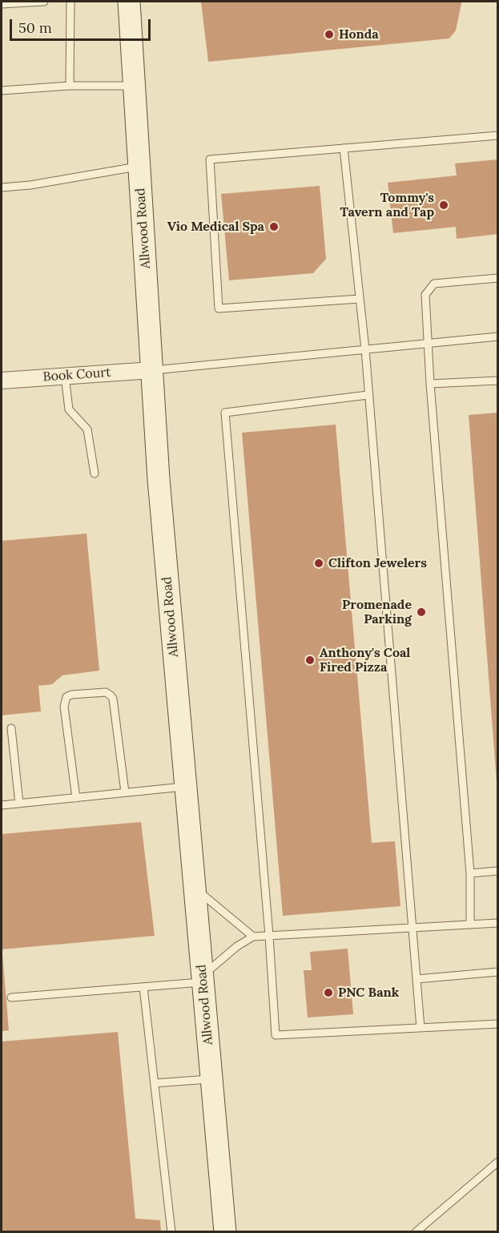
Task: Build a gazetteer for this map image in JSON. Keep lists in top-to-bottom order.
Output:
{
  "streets": {
    "main road": ["Allwood Road"],
    "street": ["Book Court"]
  },
  "crossings": [
    ["Allwood Road", "Book Court"]
  ],
  "places": [
    "Honda",
    "Tommy's Tavern and Tap",
    "Vio Medical Spa",
    "Clifton Jewelers",
    "Promenade Parking",
    "Anthony's Coal Fired Pizza",
    "PNC Bank"
  ],
  "scale_bar": "50 m"
}
